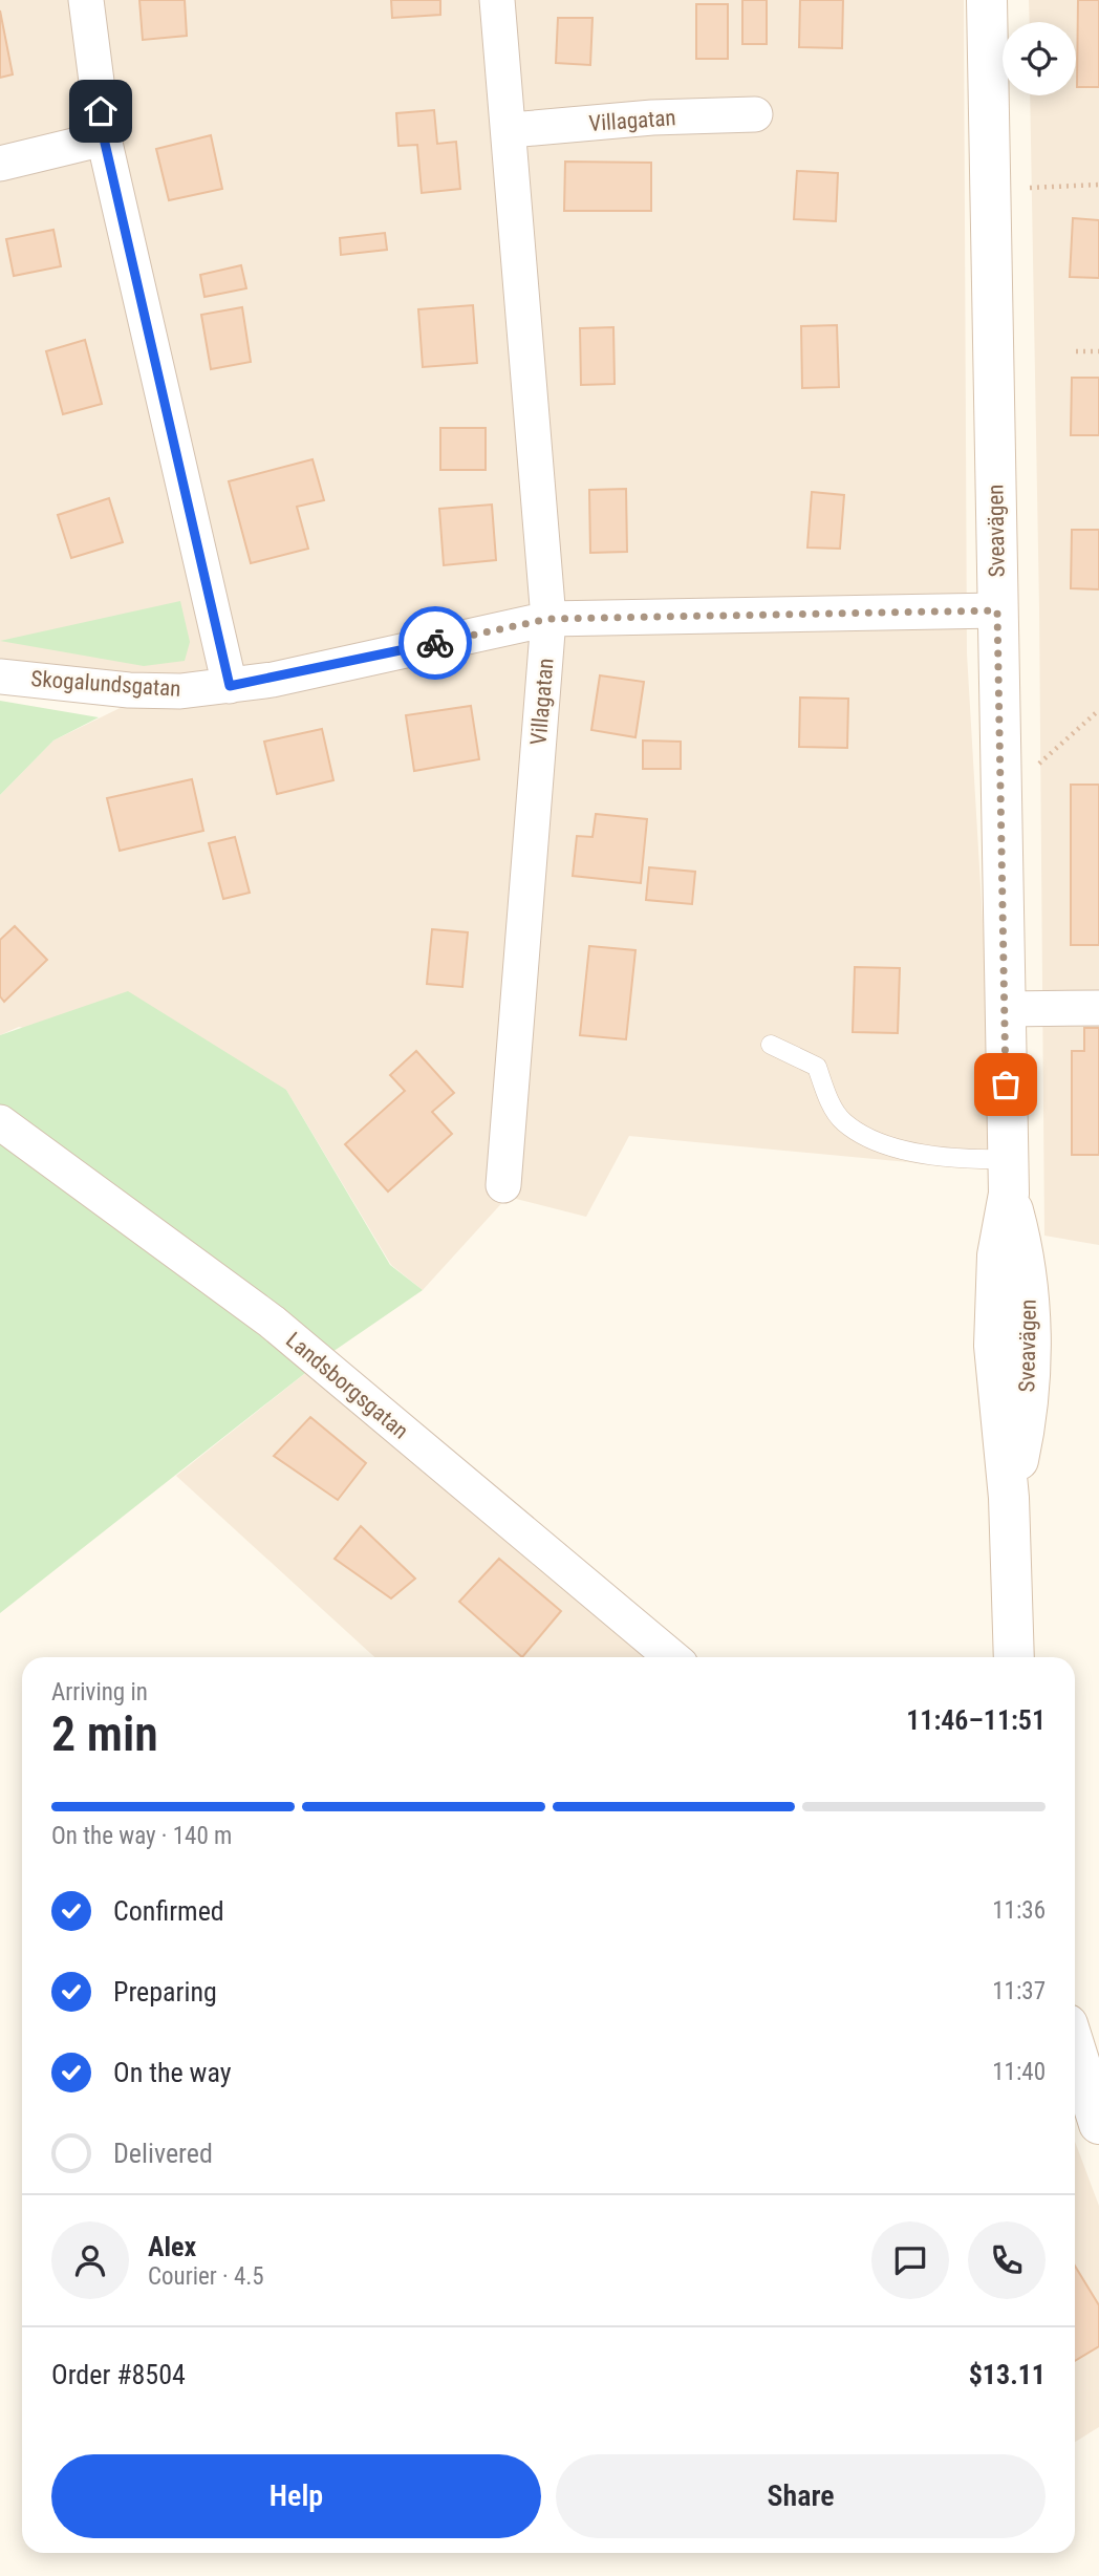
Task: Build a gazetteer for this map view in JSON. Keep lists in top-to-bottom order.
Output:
{
  "streets": {
    "main road": ["Sveavägen"],
    "street": ["Villagatan", "Skogalundsgatan", "Landsborgsgatan"]
  },
  "crossings": [
    ["Villagatan", "Skogalundsgatan"],
    ["Sveavägen", "Skogalundsgatan"]
  ],
  "page": {
    "heading": ["2 min", "Arriving in", "11:46–11:51"],
    "panel": [
      "Alex",
      "Courier · 4.5",
      "Order #8504",
      "$13.11"
    ],
    "bar": "On the way · 140 m",
    "list": [
      ["Confirmed", "11:36"],
      ["Preparing", "11:37"],
      ["On the way", "11:40"],
      "Delivered"
    ],
    "buttons": ["Help", "Share"]
  }
}
